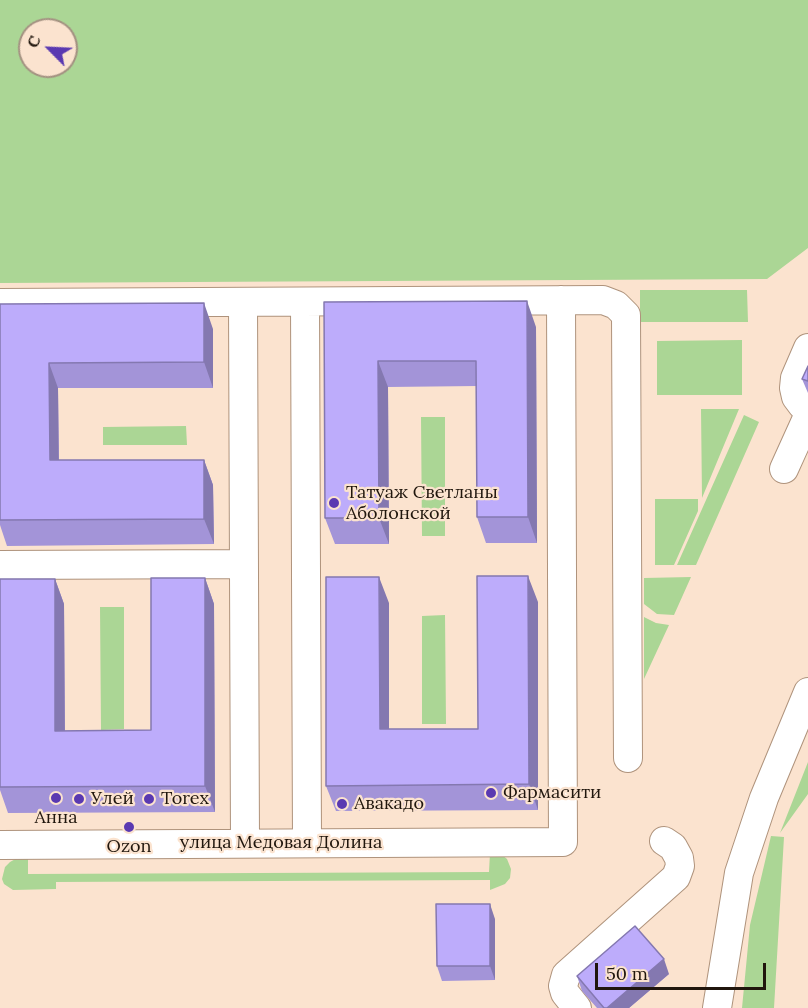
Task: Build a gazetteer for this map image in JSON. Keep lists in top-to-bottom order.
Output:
{
  "streets": {
    "street": ["улица Медовая Долина"]
  },
  "places": [
    "Татуаж Светланы Аболонской",
    "Фармасити",
    "Анна",
    "Улей",
    "Torex",
    "Авакадо",
    "Ozon"
  ],
  "scale_bar": "50 m",
  "north": "top left"
}
